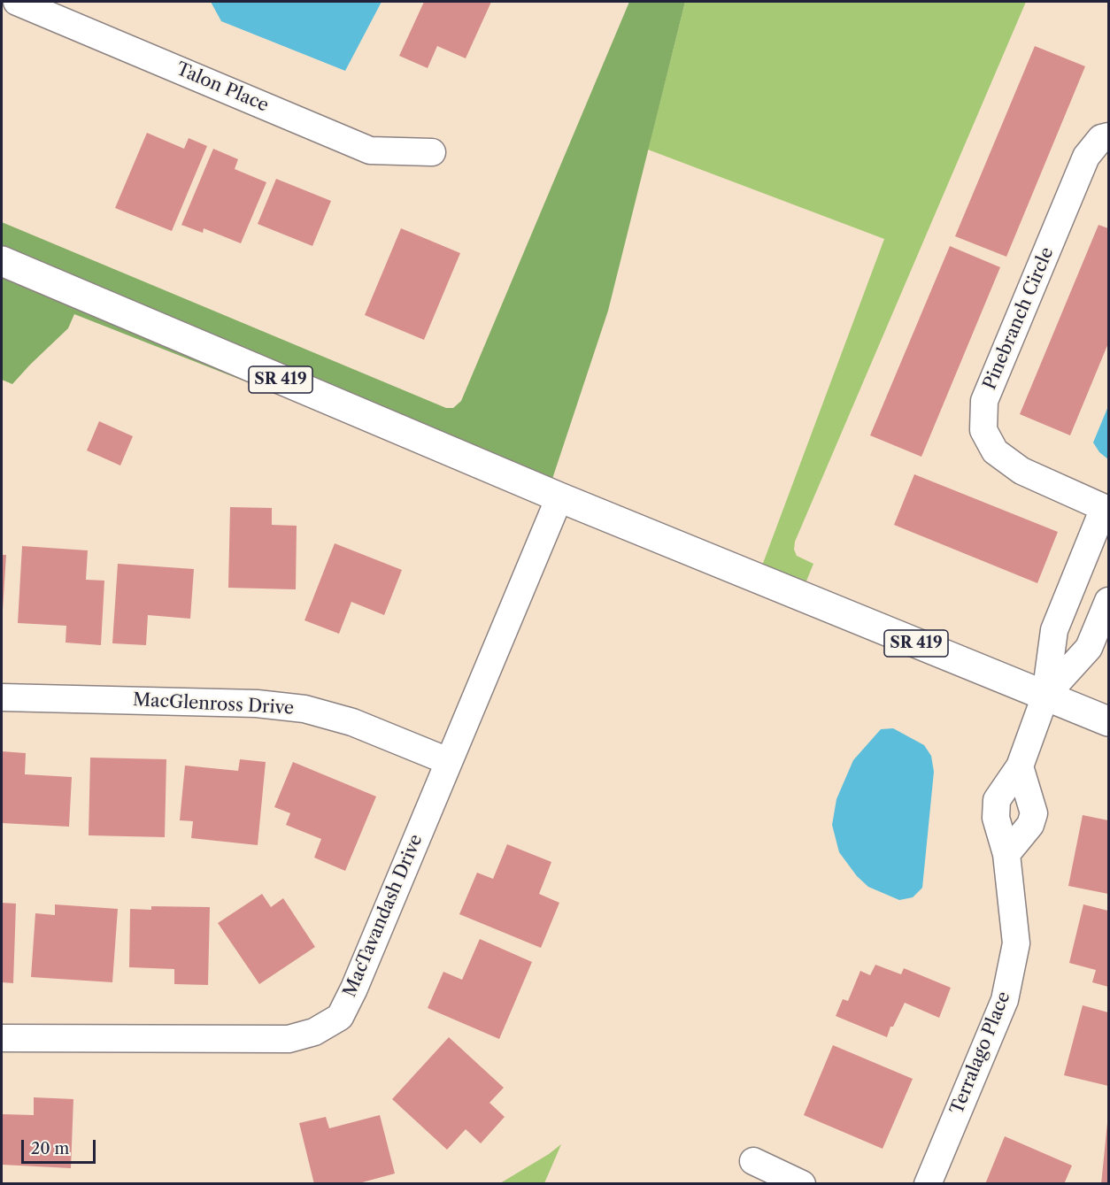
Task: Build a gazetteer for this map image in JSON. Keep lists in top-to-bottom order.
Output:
{
  "streets": {
    "main road": ["SR 419"],
    "street": [
      "Talon Place",
      "Pinebranch Circle",
      "MacGlenross Drive",
      "MacTavandash Drive",
      "Terralago Place"
    ]
  },
  "crossings": [
    ["SR 419", "MacTavandash Drive"],
    ["SR 419", "Terralago Place"],
    ["MacGlenross Drive", "MacTavandash Drive"]
  ],
  "scale_bar": "20 m"
}
